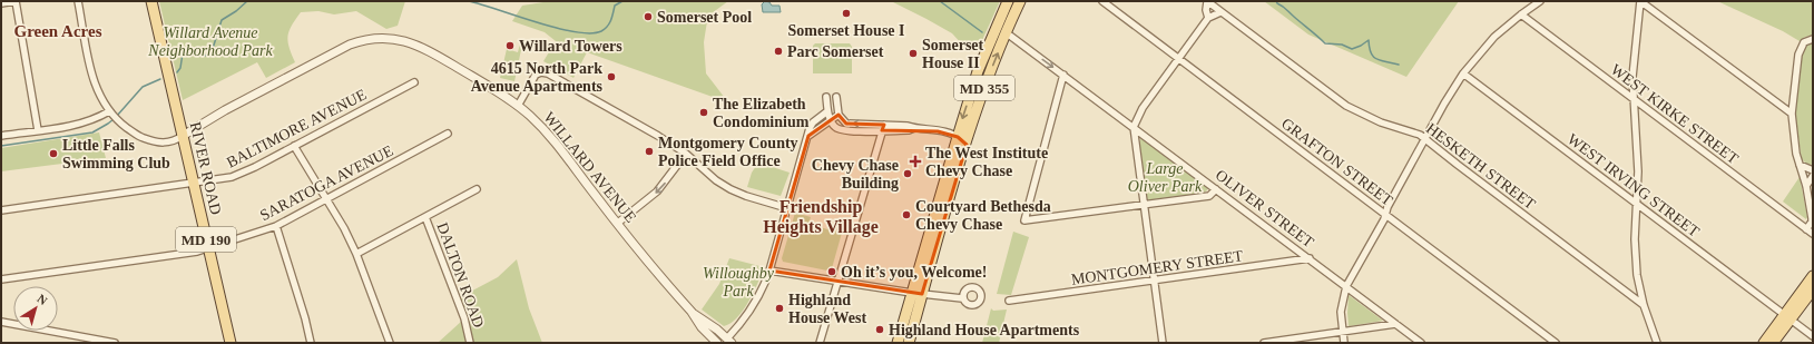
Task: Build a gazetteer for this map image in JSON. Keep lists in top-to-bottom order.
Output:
{
  "streets": {
    "main road": ["MD 355", "RIVER ROAD", "MD 190"],
    "street": [
      "WEST KIRKE STREET",
      "BALTIMORE AVENUE",
      "GRAFTON STREET",
      "HESKETH STREET",
      "WILLARD AVENUE",
      "SARATOGA AVENUE",
      "WEST IRVING STREET",
      "OLIVER STREET",
      "MONTGOMERY STREET",
      "DALTON ROAD"
    ]
  },
  "crossings": [
    ["MD 355", "OLIVER STREET"],
    ["BALTIMORE AVENUE", "RIVER ROAD"],
    ["WILLARD AVENUE", "RIVER ROAD"],
    ["RIVER ROAD", "SARATOGA AVENUE"],
    ["OLIVER STREET", "MONTGOMERY STREET"]
  ],
  "districts": ["Green Acres", "Friendship Heights Village"],
  "parks": ["Willard Avenue Neighborhood Park", "Large Oliver Park", "Willoughby Park"],
  "places": {
    "other": [
      "Somerset House I",
      "Somerset Pool",
      "Willard Towers",
      "Parc Somerset",
      "Somerset House II",
      "4615 North Park Avenue Apartments",
      "The Elizabeth Condominium",
      "Montgomery County Police Field Office",
      "Little Falls Swimming Club",
      "Chevy Chase Building",
      "Courtyard Bethesda Chevy Chase",
      "Oh it’s you, Welcome!",
      "Highland House West",
      "Highland House Apartments"
    ],
    "health": ["The West Institute Chevy Chase"]
  },
  "north": "top right"
}
